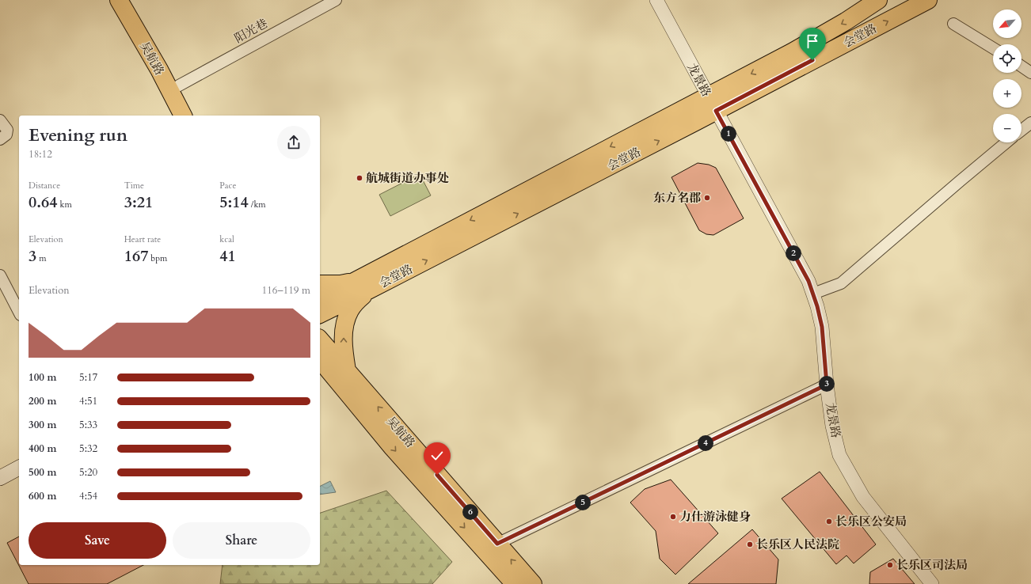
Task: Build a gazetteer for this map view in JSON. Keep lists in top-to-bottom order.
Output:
{
  "streets": {
    "main road": ["会堂路", "吴航路"],
    "street": ["阳光巷", "龙景路"]
  },
  "crossings": [
    ["阳光巷", "吴航路"],
    ["会堂路", "龙景路"]
  ],
  "places": [
    "航城街道办事处",
    "东方名郡",
    "力仕游泳健身",
    "长乐区公安局",
    "长乐区人民法院",
    "长乐区司法局"
  ],
  "north": "bottom left",
  "page": {
    "map_buttons": ["+", "−"],
    "heading": ["Evening run", "18:12"],
    "pins": [
      "1",
      "2",
      "3",
      "4",
      "5",
      "6"
    ],
    "stats": [
      ["Distance", "0.64 km"],
      ["Time", "3:21"],
      ["Pace", "5:14 /km"],
      ["Elevation", "3 m"],
      ["Heart rate", "167 bpm"],
      ["kcal", "41"]
    ],
    "chart": ["Elevation", "116–119 m"],
    "list": [
      {
        "name": "100 m",
        "note": "5:17"
      },
      {
        "name": "200 m",
        "note": "4:51"
      },
      {
        "name": "300 m",
        "note": "5:33"
      },
      {
        "name": "400 m",
        "note": "5:32"
      },
      {
        "name": "500 m",
        "note": "5:20"
      },
      {
        "name": "600 m",
        "note": "4:54"
      }
    ],
    "buttons": ["Save", "Share"]
  }
}
